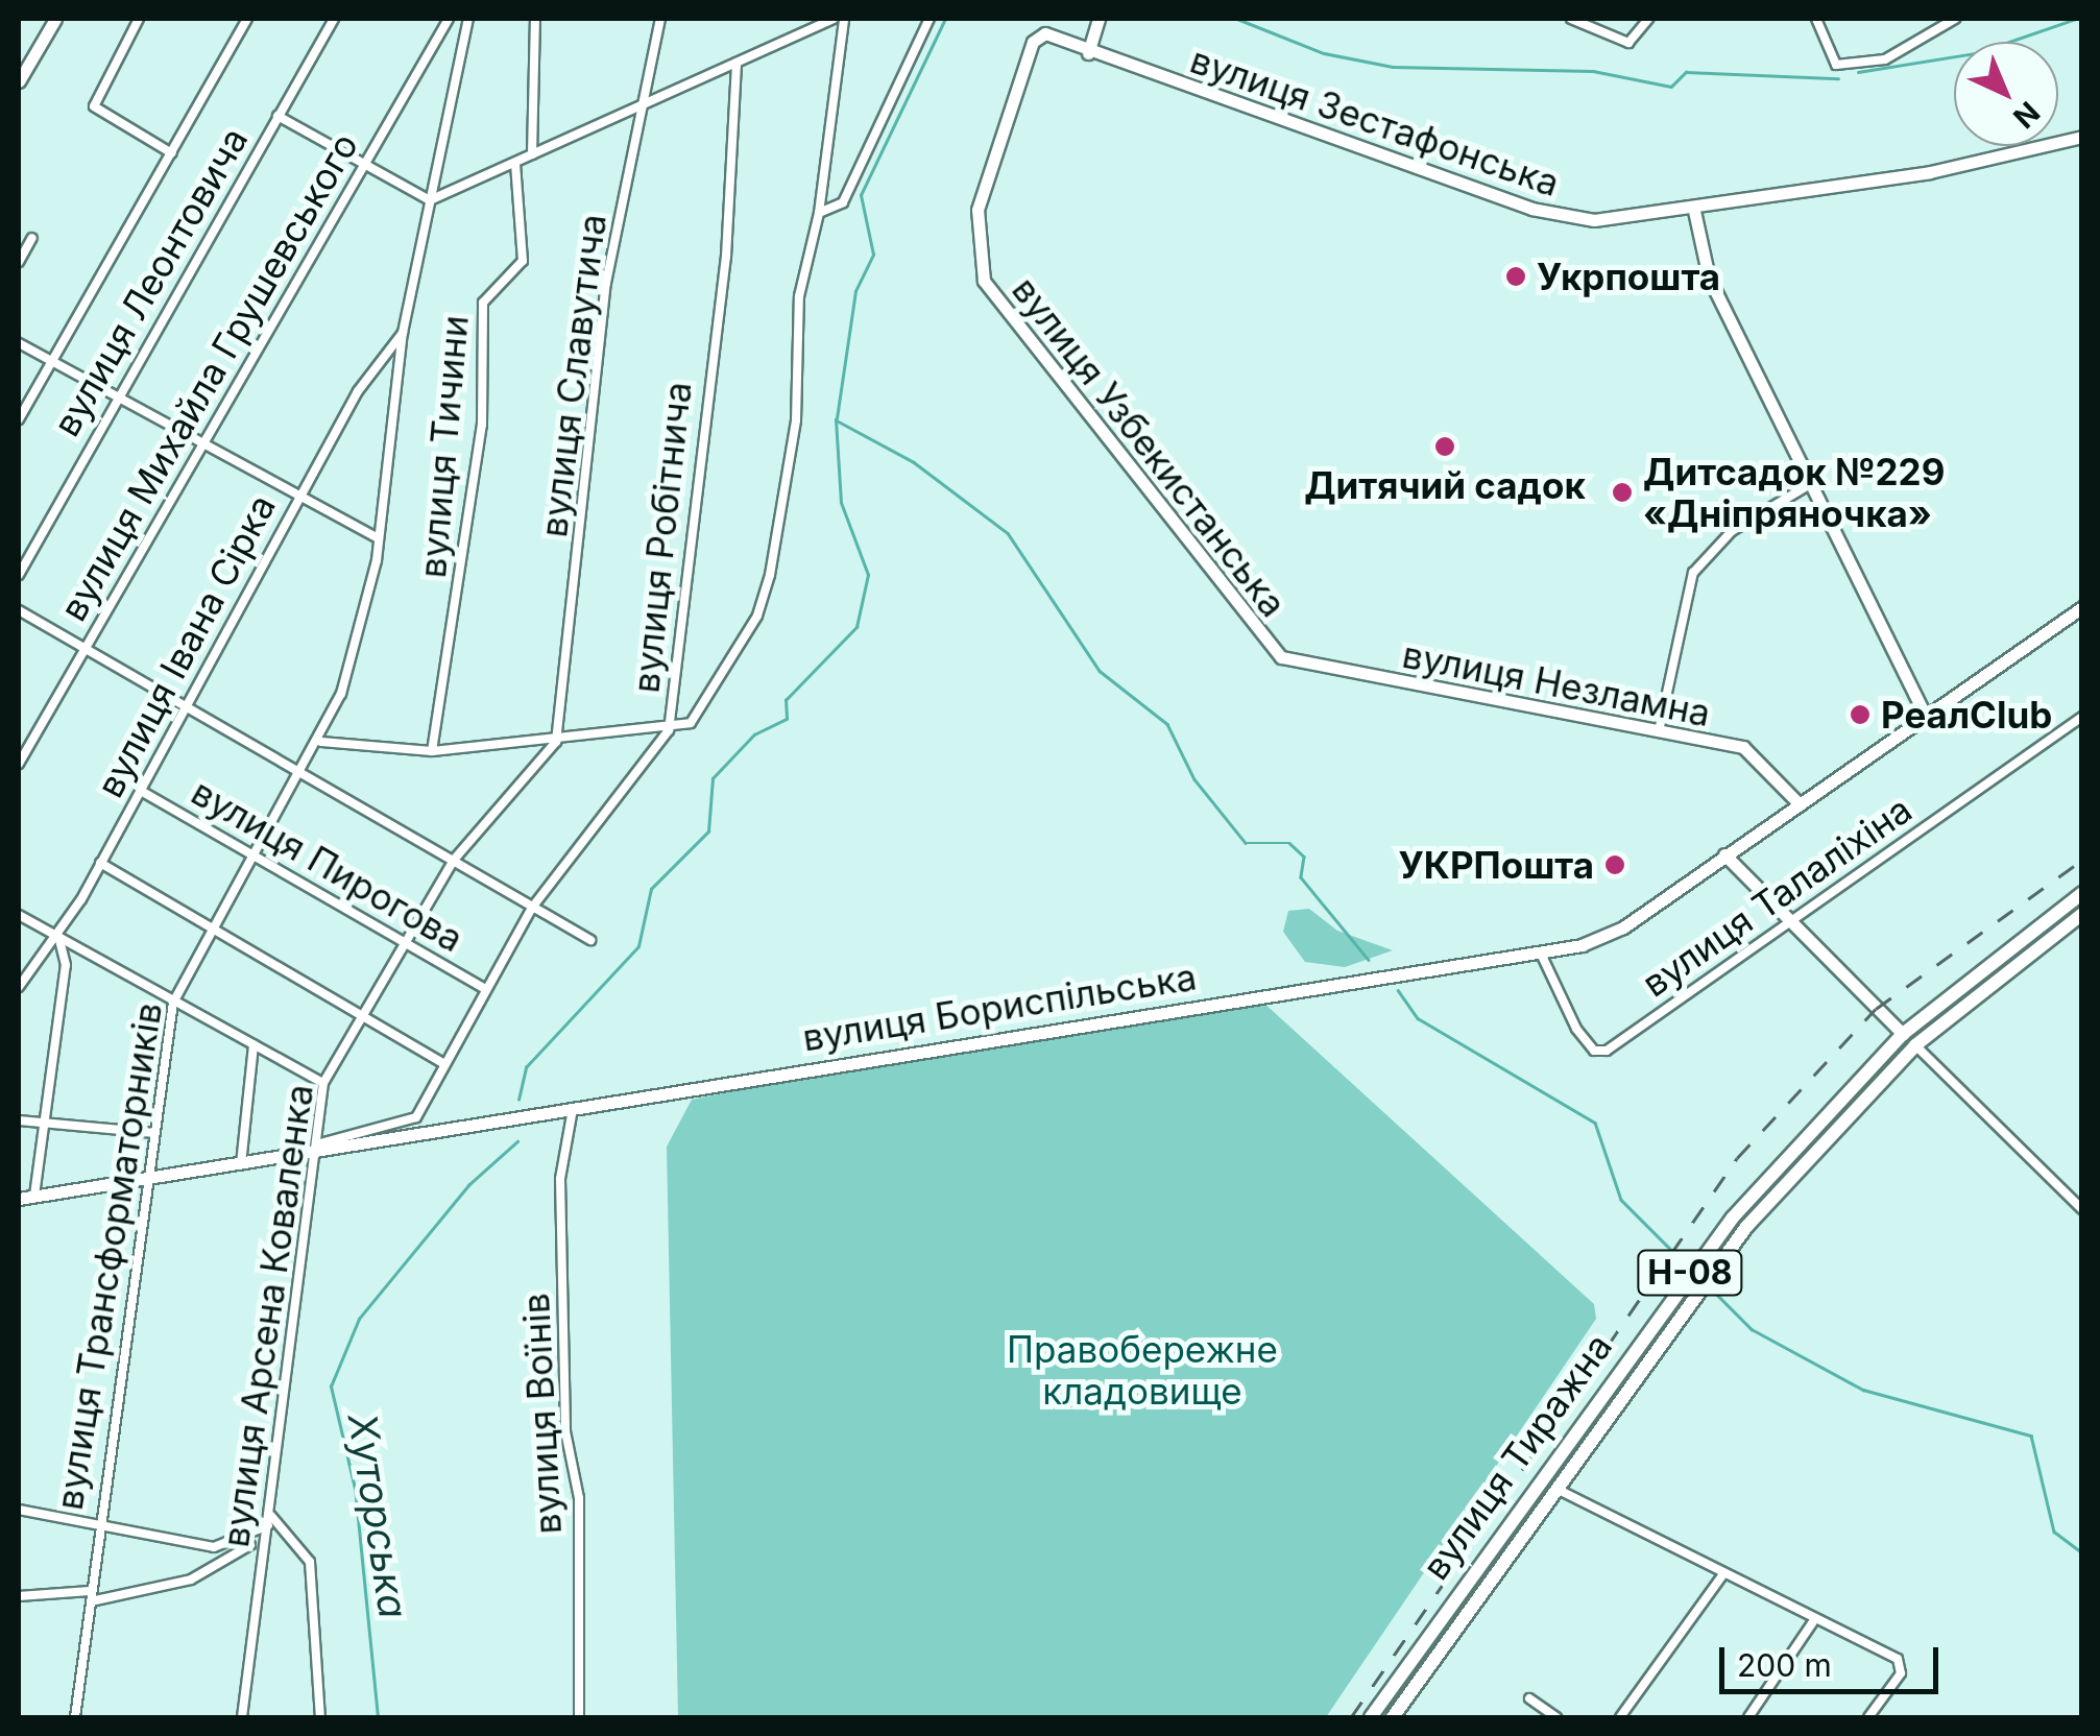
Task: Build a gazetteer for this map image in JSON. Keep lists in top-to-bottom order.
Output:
{
  "streets": {
    "main road": ["Н-08", "вулиця Тиражна"],
    "street": [
      "вулиця Зестафонська",
      "вулиця Леонтовича",
      "вулиця Славутича",
      "вулиця Михайла Грушевського",
      "вулиця Тичини",
      "вулиця Узбекистанська",
      "вулиця Робітнича",
      "вулиця Івана Сірка",
      "вулиця Незламна",
      "вулиця Пирогова",
      "вулиця Талаліхіна",
      "вулиця Бориспільська",
      "вулиця Трансформаторників",
      "вулиця Арсена Коваленка",
      "вулиця Воїнів"
    ]
  },
  "crossings": [
    ["вулиця Зестафонська", "вулиця Узбекистанська"],
    ["вулиця Славутича", "вулиця Арсена Коваленка"],
    ["вулиця Узбекистанська", "вулиця Незламна"],
    ["вулиця Івана Сірка", "вулиця Пирогова"],
    ["вулиця Івана Сірка", "вулиця Трансформаторників"],
    ["вулиця Незламна", "вулиця Бориспільська"],
    ["вулиця Пирогова", "вулиця Трансформаторників"],
    ["вулиця Пирогова", "вулиця Арсена Коваленка"],
    ["вулиця Талаліхіна", "вулиця Бориспільська"],
    ["вулиця Бориспільська", "вулиця Трансформаторників"],
    ["вулиця Бориспільська", "вулиця Арсена Коваленка"],
    ["вулиця Бориспільська", "вулиця Воїнів"]
  ],
  "water": ["Хуторська"],
  "parks": ["Правобережне кладовище"],
  "places": [
    "Укрпошта",
    "Дитячий садок",
    "Дитсадок №229 «Дніпряночка»",
    "РеалClub",
    "УКРПошта"
  ],
  "scale_bar": "200 m",
  "north": "bottom right"
}
